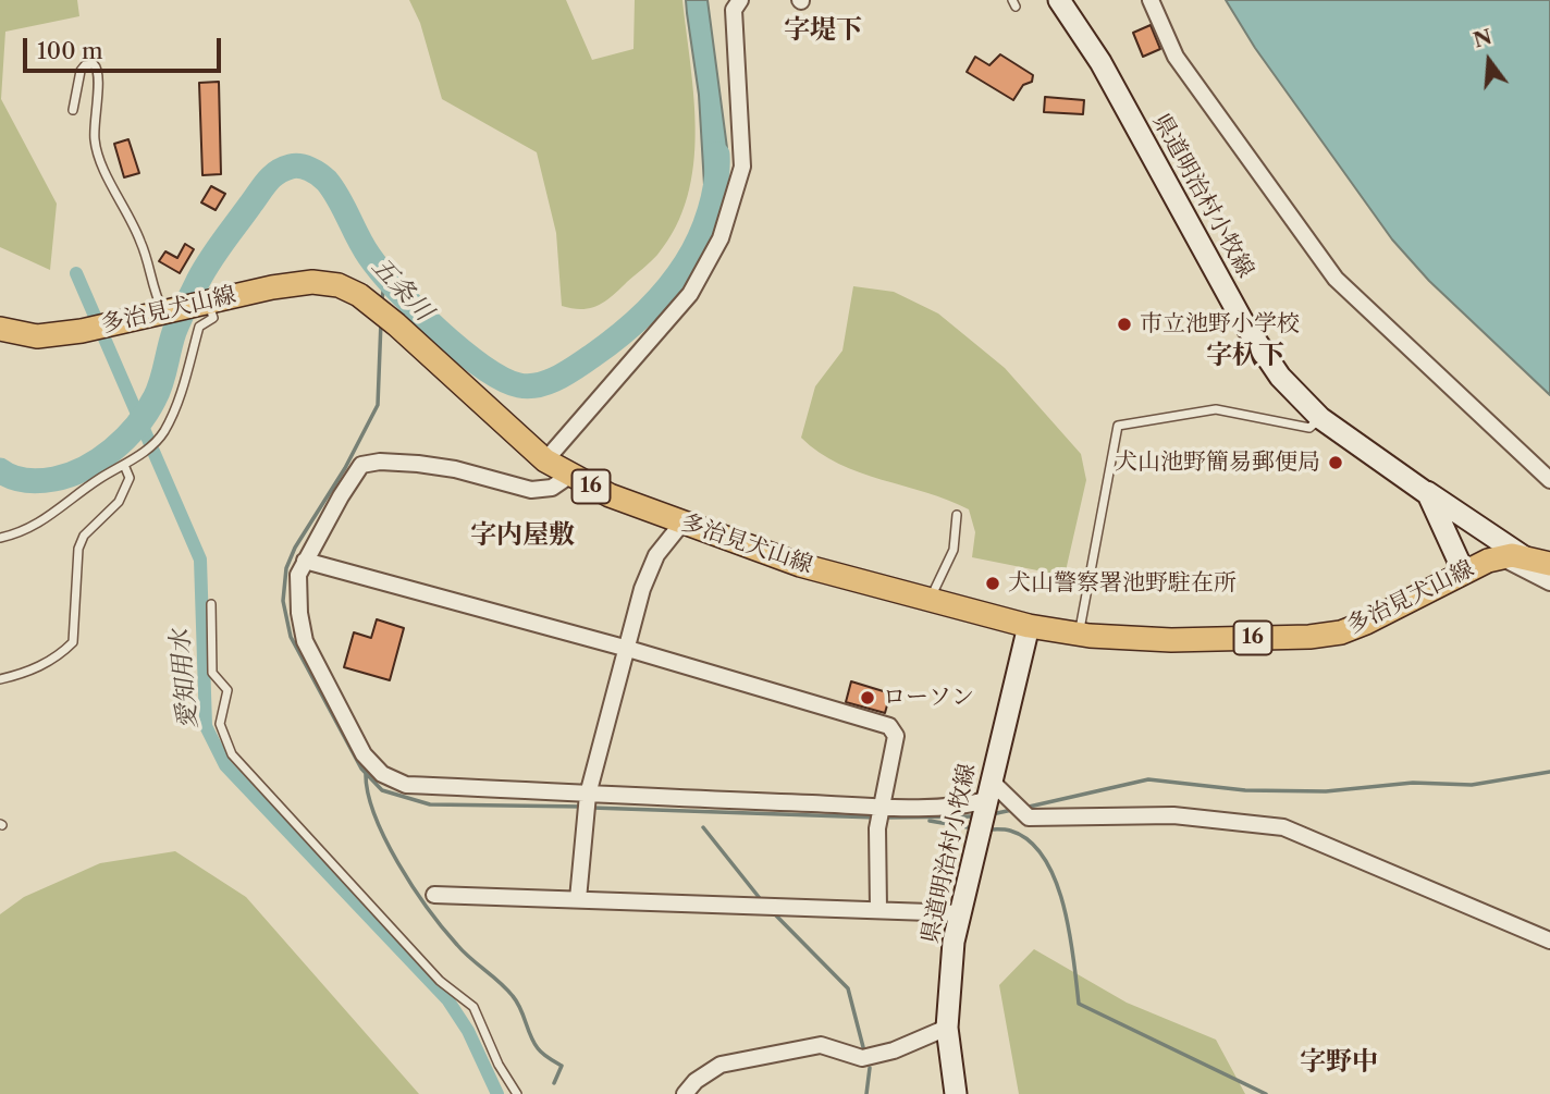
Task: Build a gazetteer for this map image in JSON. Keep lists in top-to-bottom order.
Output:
{
  "streets": {
    "main road": ["県道明治村小牧線", "多治見犬山線", "16"]
  },
  "crossings": [
    ["県道明治村小牧線", "多治見犬山線"]
  ],
  "districts": [
    "字堤下",
    "字杁下",
    "字内屋敷",
    "字野中"
  ],
  "water": ["五条川", "愛知用水"],
  "places": [
    "市立池野小学校",
    "犬山池野簡易郵便局",
    "犬山警察署池野駐在所",
    "ローソン"
  ],
  "scale_bar": "100 m",
  "north": "top"
}
